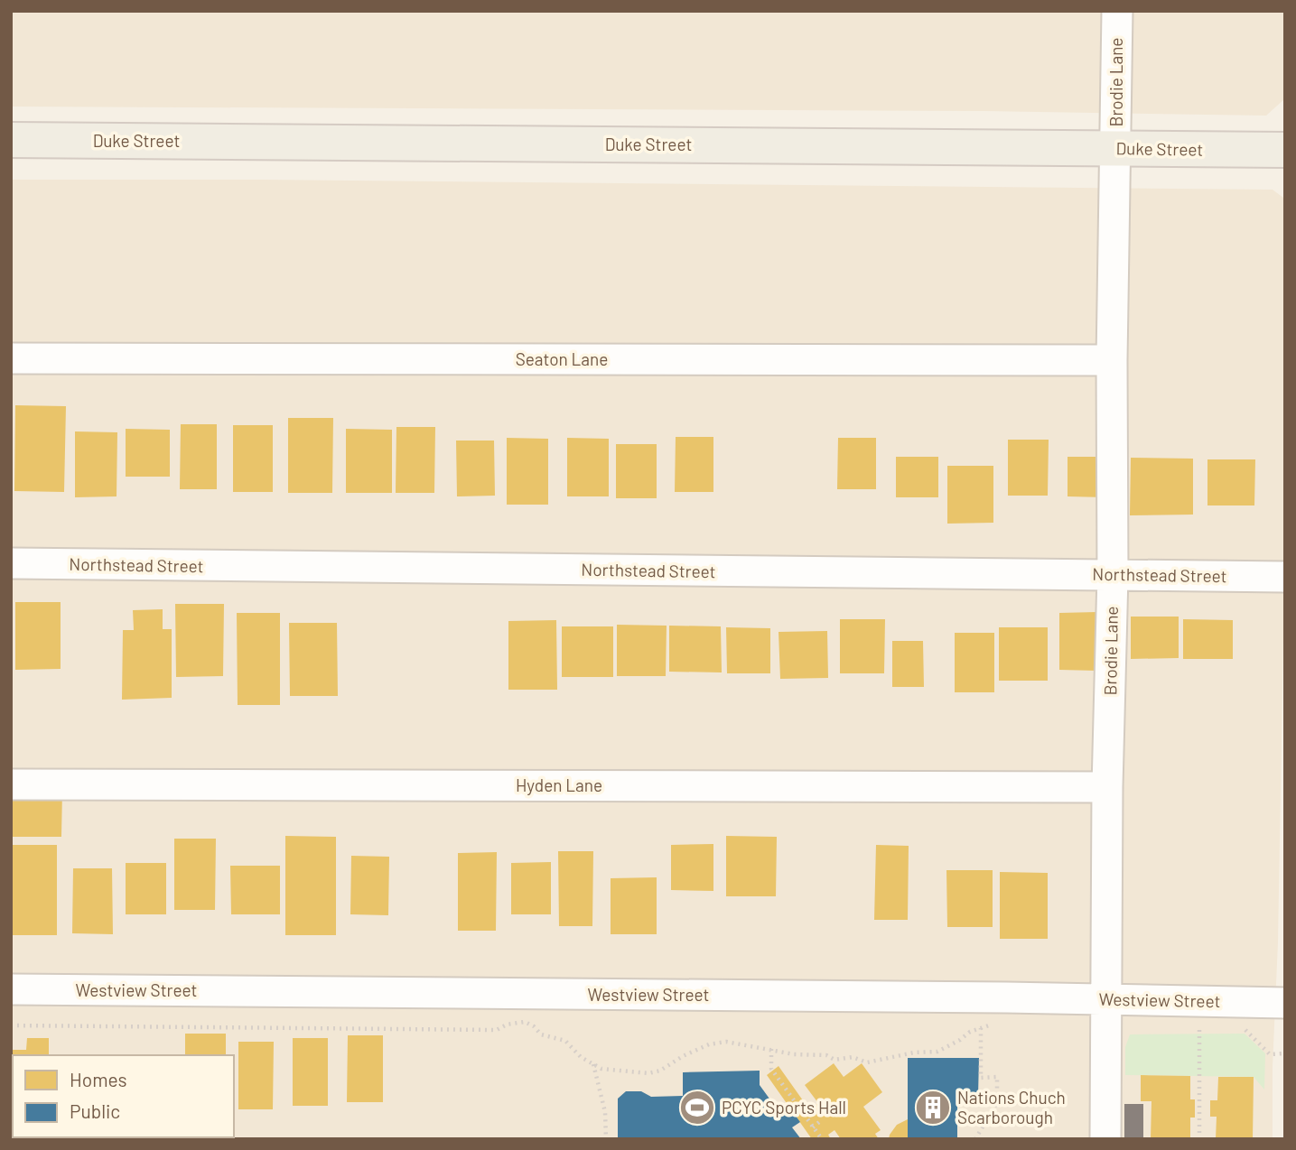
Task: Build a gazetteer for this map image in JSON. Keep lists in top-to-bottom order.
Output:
{
  "streets": {
    "main road": ["Duke Street"],
    "street": [
      "Brodie Lane",
      "Seaton Lane",
      "Northstead Street",
      "Hyden Lane",
      "Westview Street"
    ]
  },
  "crossings": [
    ["Brodie Lane", "Duke Street"],
    ["Brodie Lane", "Seaton Lane"],
    ["Brodie Lane", "Northstead Street"],
    ["Brodie Lane", "Hyden Lane"],
    ["Brodie Lane", "Westview Street"]
  ],
  "places": {
    "sports": ["PCYC Sports Hall"],
    "building": ["Nations Chuch Scarborough"]
  },
  "legend": ["Homes", "Public"]
}
